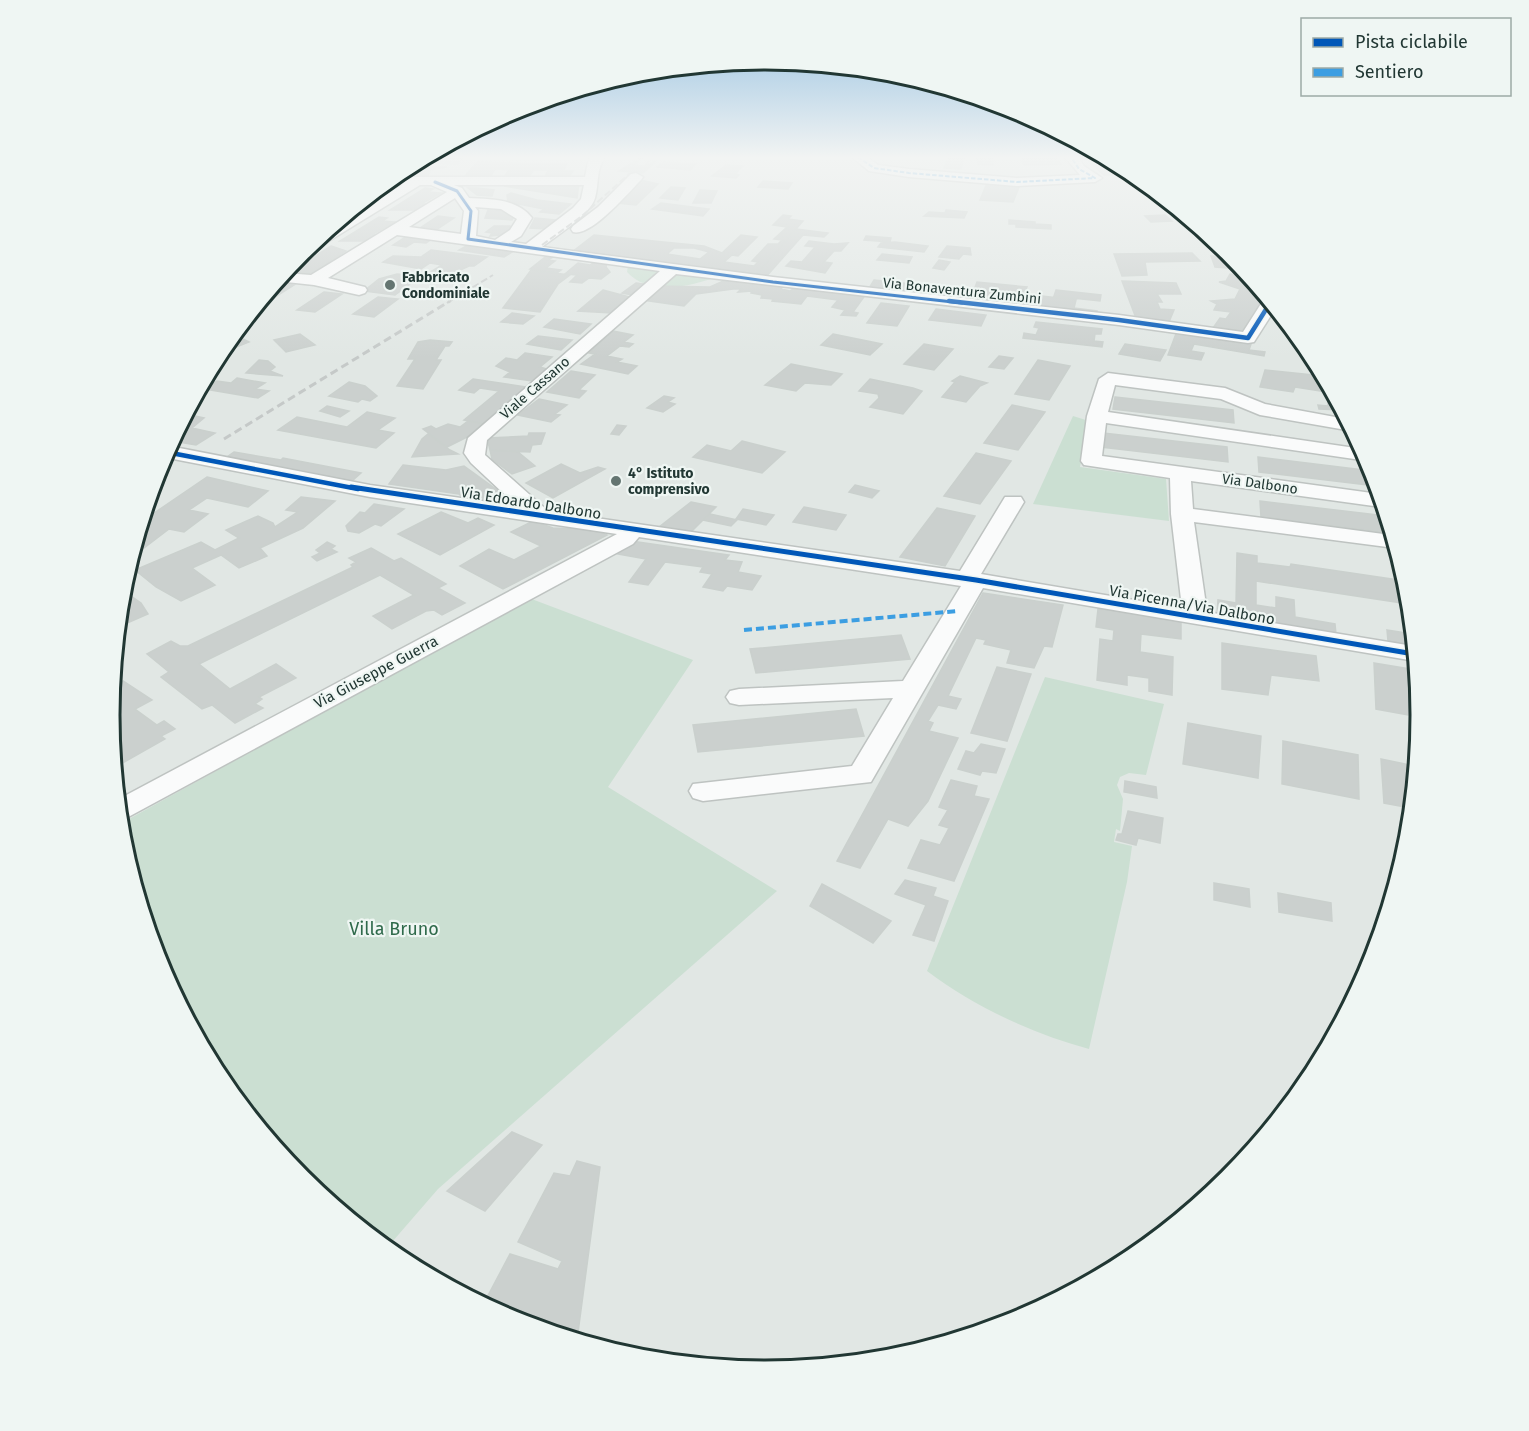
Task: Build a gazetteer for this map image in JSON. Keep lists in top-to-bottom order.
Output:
{
  "streets": {
    "street": [
      "Via Bonaventura Zumbini",
      "Viale Cassano",
      "Via Dalbono",
      "Via Edoardo Dalbono",
      "Via Picenna/Via Dalbono",
      "Via Giuseppe Guerra"
    ]
  },
  "crossings": [
    ["Via Bonaventura Zumbini", "Viale Cassano"],
    ["Viale Cassano", "Via Edoardo Dalbono"],
    ["Via Edoardo Dalbono", "Via Picenna/Via Dalbono"],
    ["Via Edoardo Dalbono", "Via Giuseppe Guerra"]
  ],
  "parks": ["Villa Bruno"],
  "places": ["Fabbricato Condominiale", "4° Istituto comprensivo"],
  "legend": ["Pista ciclabile", "Sentiero"]
}
